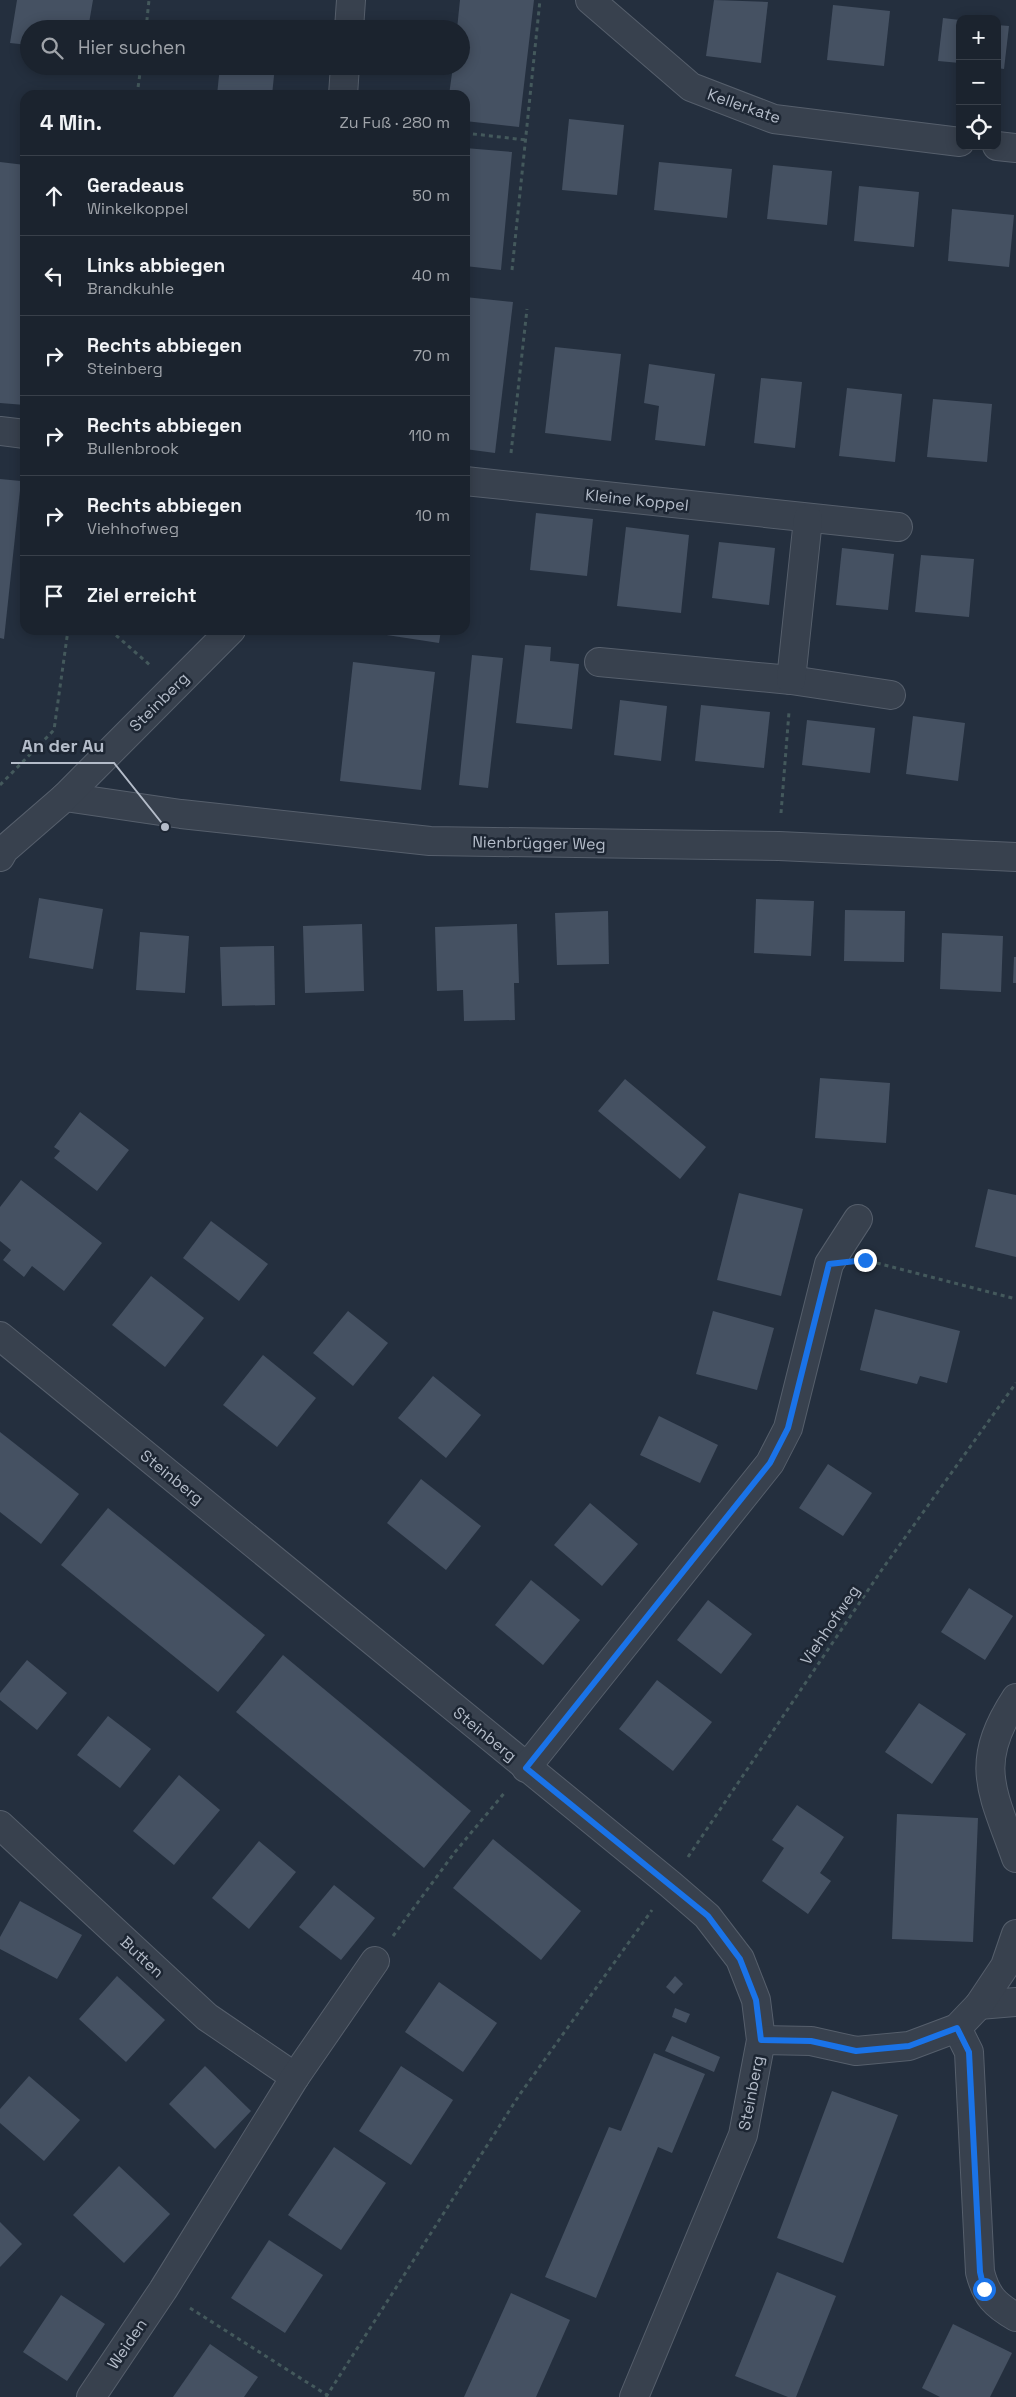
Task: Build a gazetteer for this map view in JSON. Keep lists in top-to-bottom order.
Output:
{
  "streets": {
    "street": [
      "Kellerkate",
      "Kleine Koppel",
      "Steinberg",
      "Nienbrügger Weg",
      "Butten",
      "Weiden"
    ],
    "path": ["Viehhofweg"]
  },
  "crossings": [
    ["Steinberg", "Nienbrügger Weg"],
    ["Steinberg", "Viehhofweg"]
  ],
  "places": ["An der Au"],
  "page": {
    "map_buttons": ["+", "−"],
    "search": "Hier suchen",
    "heading": ["4 Min.", "Zu Fuß · 280 m"],
    "list": [
      ["Geradeaus", "Winkelkoppel", "50 m"],
      ["Links abbiegen", "Brandkuhle", "40 m"],
      ["Rechts abbiegen", "Steinberg", "70 m"],
      ["Rechts abbiegen", "Bullenbrook", "110 m"],
      ["Rechts abbiegen", "Viehhofweg", "10 m"],
      "Ziel erreicht"
    ]
  }
}
